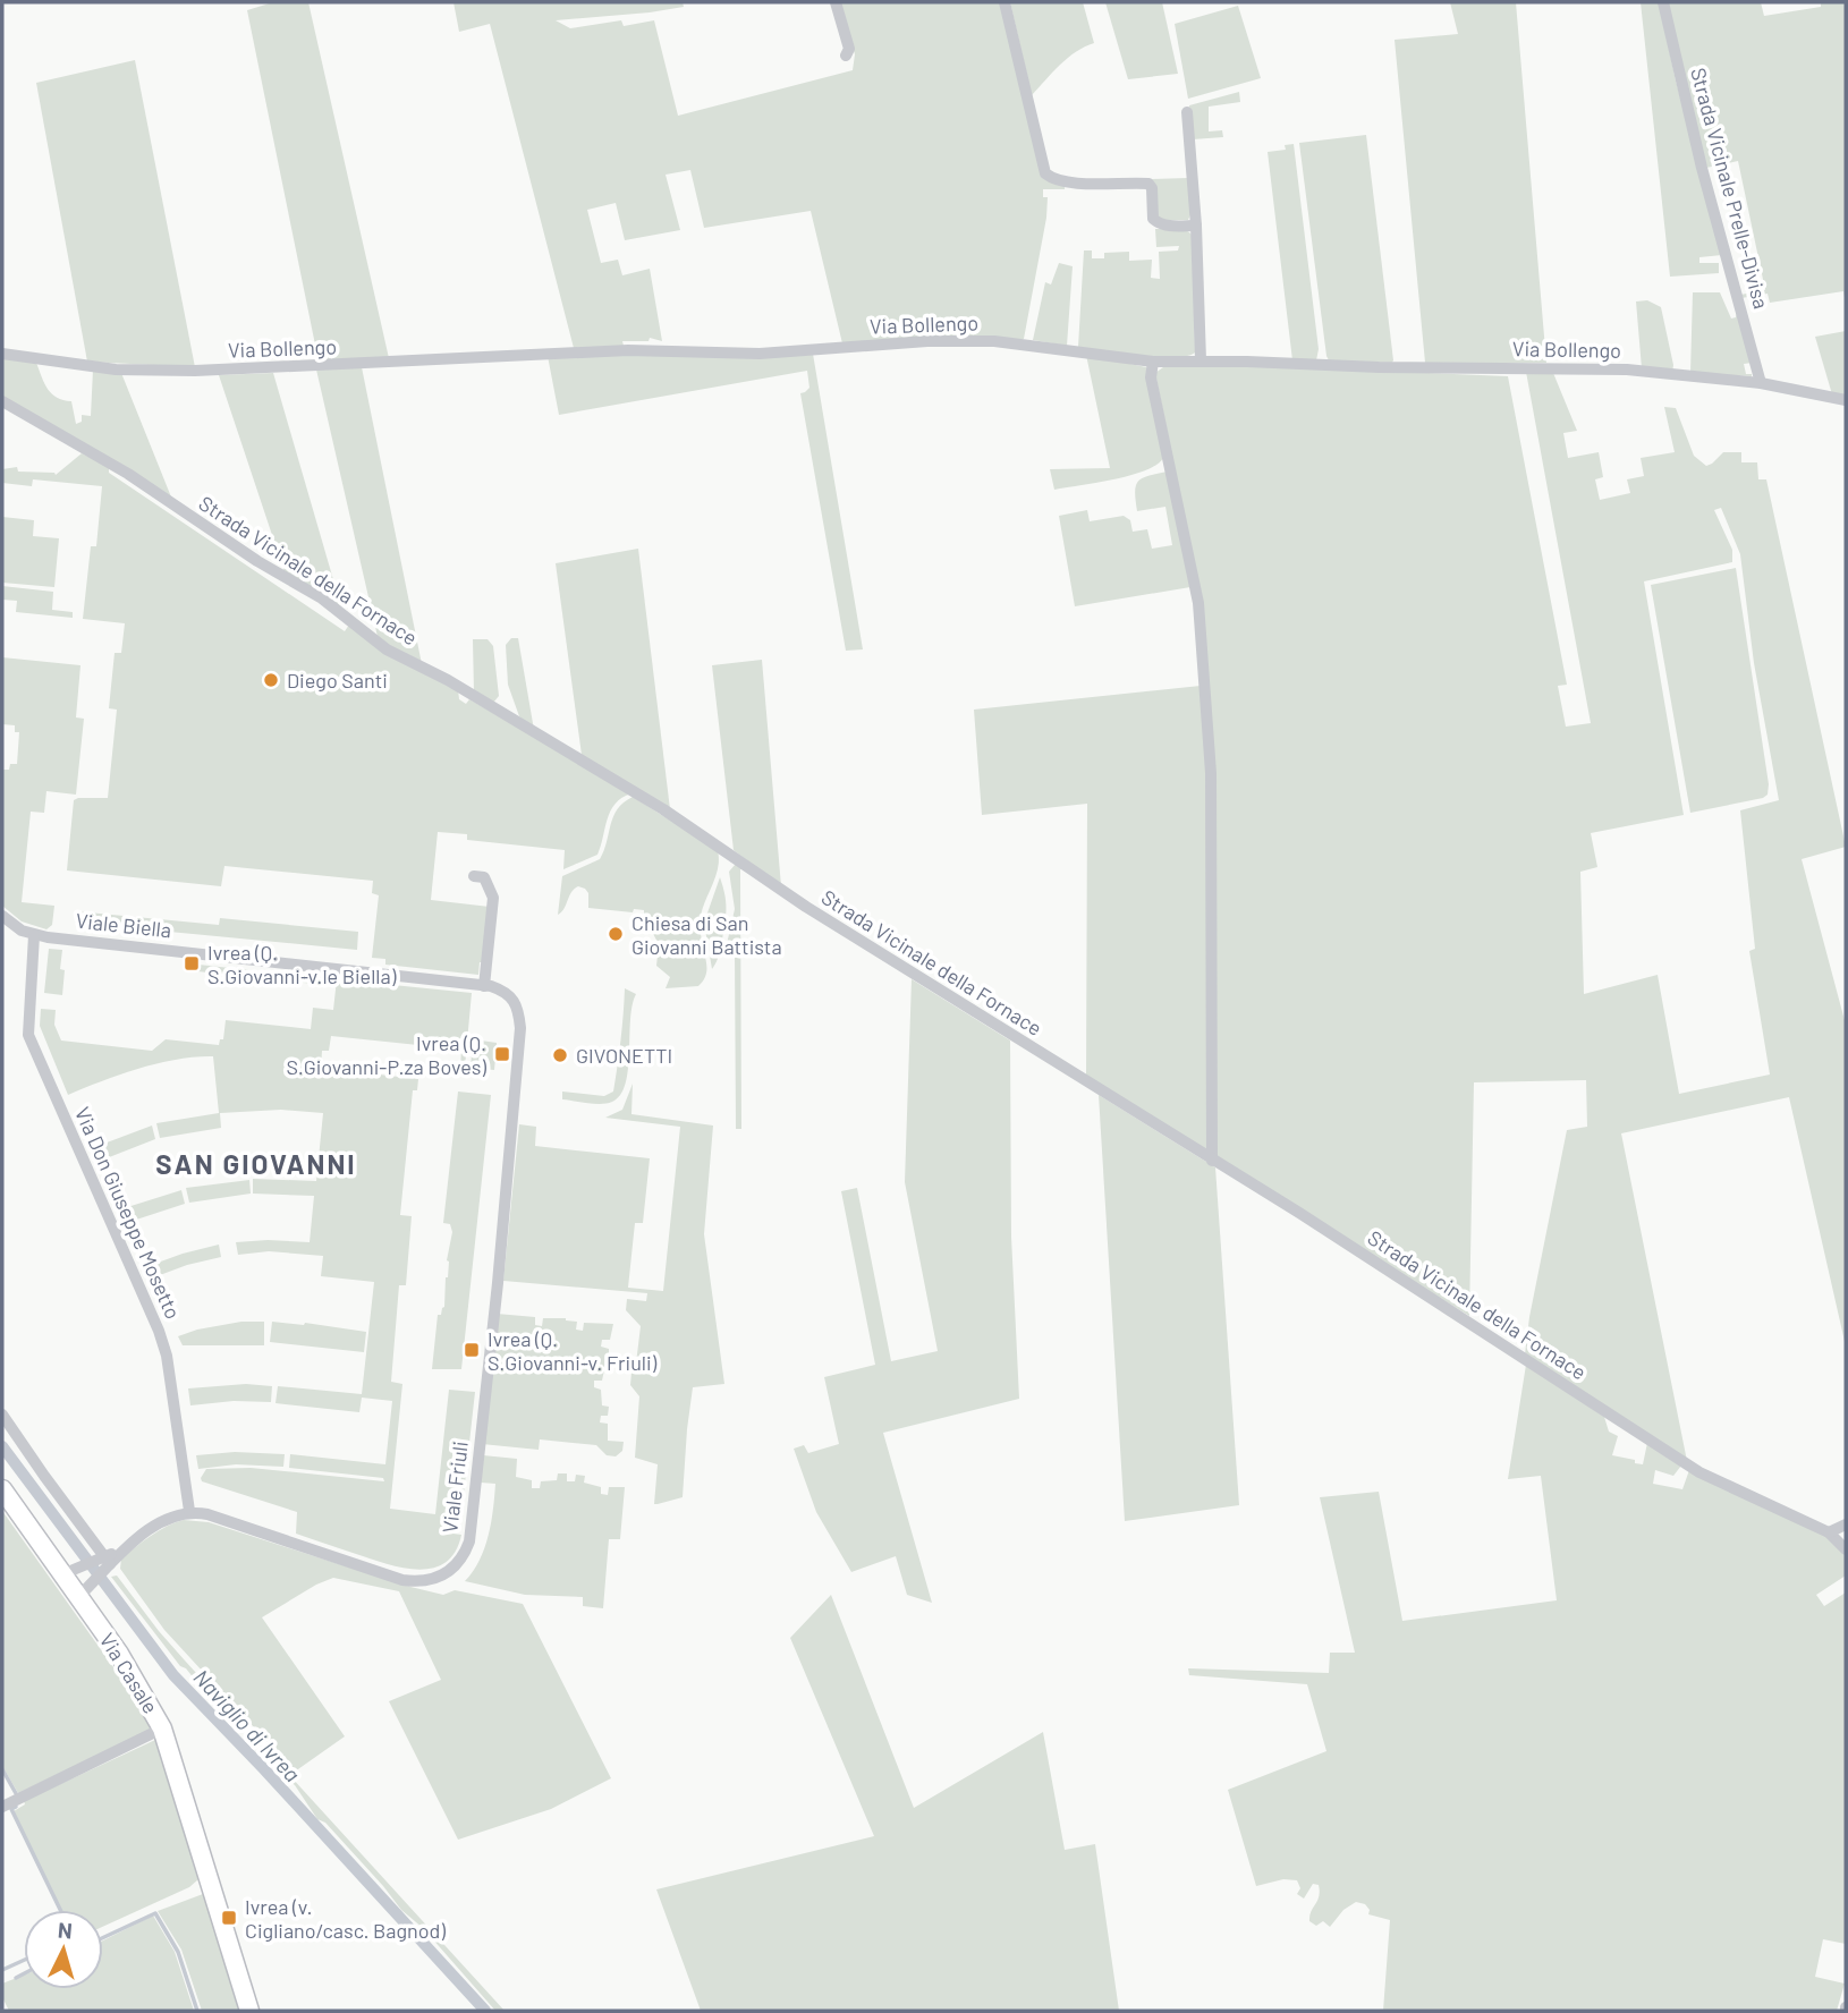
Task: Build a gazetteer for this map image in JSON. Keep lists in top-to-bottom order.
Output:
{
  "streets": {
    "main road": ["Via Casale"],
    "street": [
      "Strada Vicinale Prelle-Divisa",
      "Via Bollengo",
      "Strada Vicinale della Fornace",
      "Viale Biella",
      "Via Don Giuseppe Mosetto",
      "Viale Friuli"
    ]
  },
  "crossings": [
    ["Strada Vicinale Prelle-Divisa", "Via Bollengo"],
    ["Viale Biella", "Via Don Giuseppe Mosetto"],
    ["Viale Biella", "Viale Friuli"],
    ["Via Don Giuseppe Mosetto", "Viale Friuli"]
  ],
  "districts": ["SAN GIOVANNI"],
  "water": ["Naviglio di Ivrea"],
  "places": {
    "other": ["Diego Santi", "Chiesa di San Giovanni Battista", "GIVONETTI"],
    "transit": [
      "Ivrea (Q. S.Giovanni-v.le Biella)",
      "Ivrea (Q. S.Giovanni-P.za Boves)",
      "Ivrea (Q. S.Giovanni-v. Friuli)",
      "Ivrea (v. Cigliano/casc. Bagnod)"
    ]
  },
  "north": "top"
}
